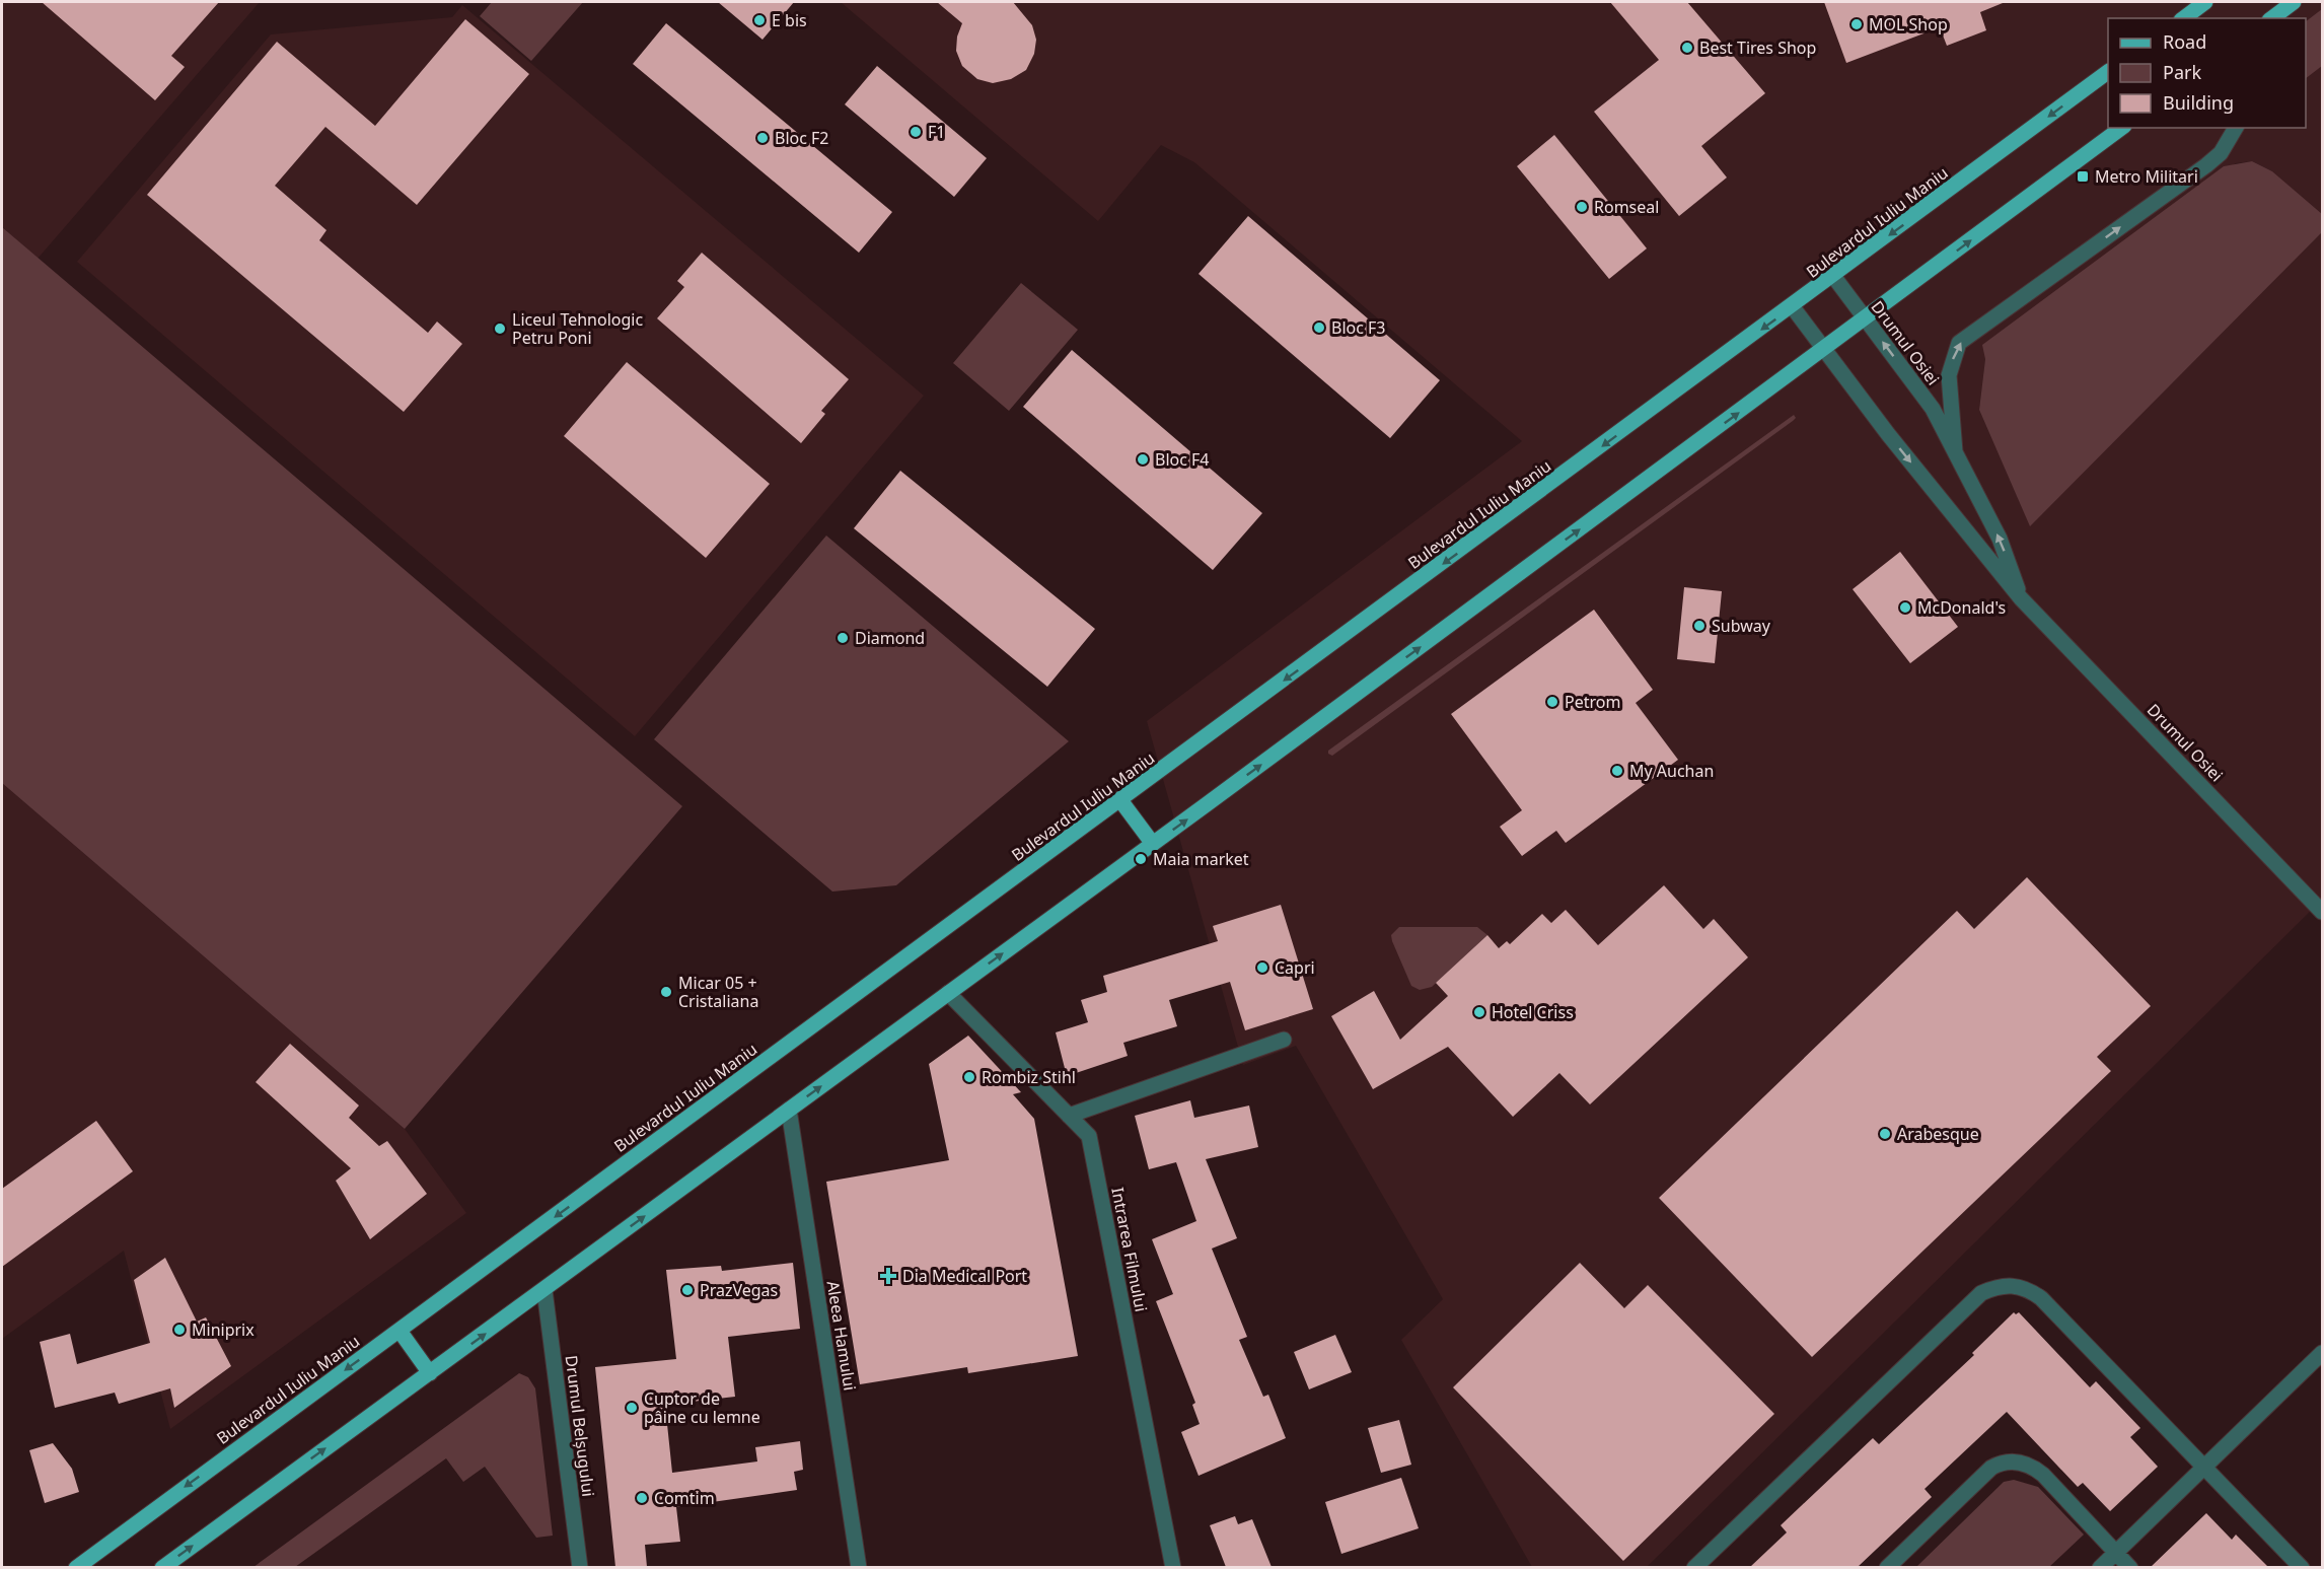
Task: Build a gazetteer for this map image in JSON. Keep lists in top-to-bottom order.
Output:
{
  "streets": {
    "main road": ["Bulevardul Iuliu Maniu"],
    "street": [
      "Drumul Osiei",
      "Intrarea Filmului",
      "Aleea Hamului",
      "Drumul Belșugului"
    ]
  },
  "crossings": [
    ["Bulevardul Iuliu Maniu", "Drumul Osiei"]
  ],
  "places": {
    "other": [
      "E bis",
      "MOL Shop",
      "Best Tires Shop",
      "F1",
      "Bloc F2",
      "Romseal",
      "Bloc F3",
      "Liceul Tehnologic Petru Poni",
      "Bloc F4",
      "McDonald's",
      "Subway",
      "Diamond",
      "Petrom",
      "My Auchan",
      "Maia market",
      "Capri",
      "Micar 05 + Cristaliana",
      "Hotel Criss",
      "Rombiz Stihl",
      "Arabesque",
      "PrazVegas",
      "Miniprix",
      "Cuptor de pâine cu lemne",
      "Comtim"
    ],
    "transit": ["Metro Militari"],
    "health": ["Dia Medical Port"]
  },
  "legend": ["Road", "Park", "Building"]
}
